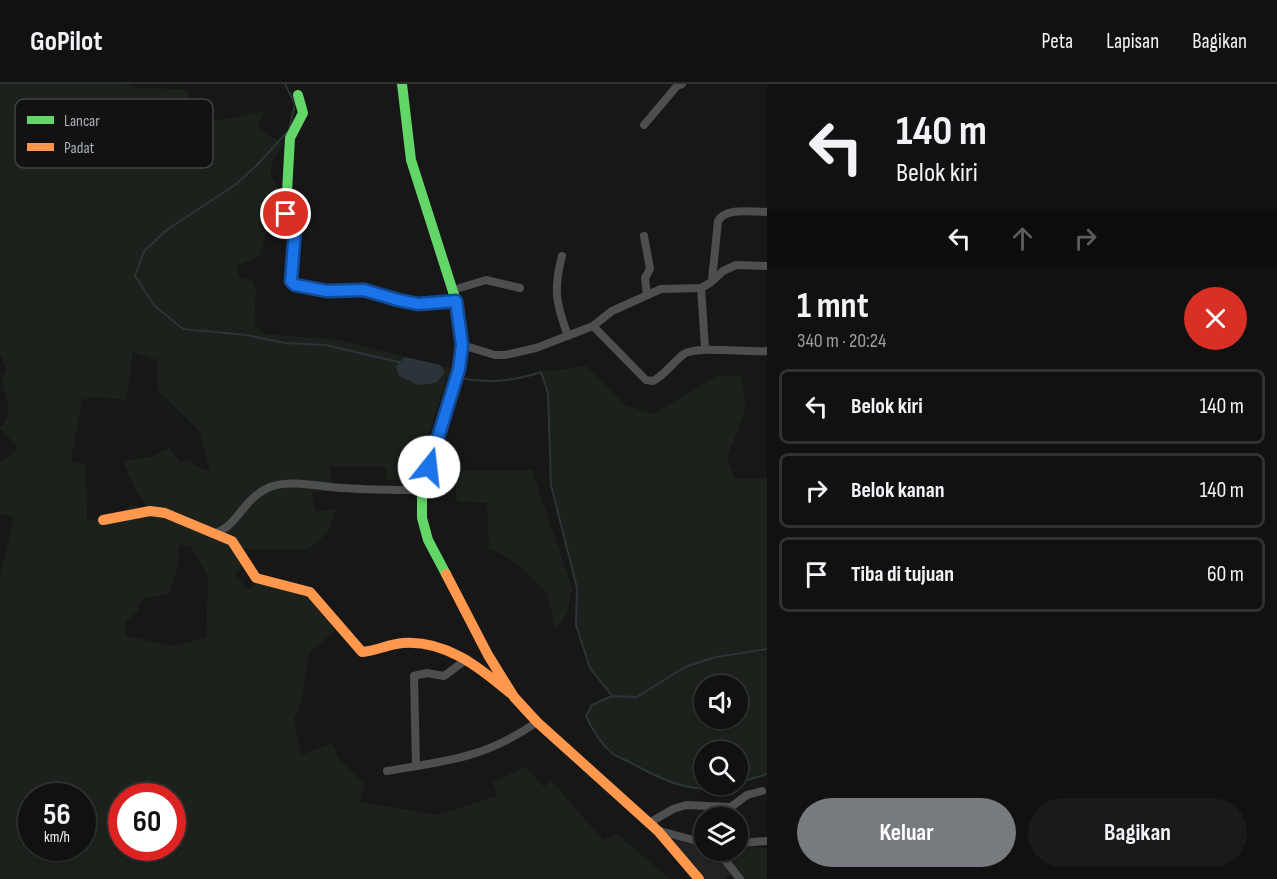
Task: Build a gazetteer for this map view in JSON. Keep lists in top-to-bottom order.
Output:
{
  "legend": ["Lancar", "Padat"],
  "page": {
    "header": "GoPilot",
    "nav": ["Peta", "Lapisan", "Bagikan"],
    "turn": ["140 m", "Belok kiri"],
    "heading": ["1 mnt", "340 m · 20:24"],
    "list": [
      {
        "name": "Belok kiri",
        "value": "140 m"
      },
      {
        "name": "Belok kanan",
        "value": "140 m"
      },
      {
        "name": "Tiba di tujuan",
        "value": "60 m"
      }
    ],
    "speed": "56 km/h",
    "limit": "60",
    "buttons": ["Keluar", "Bagikan"]
  }
}
